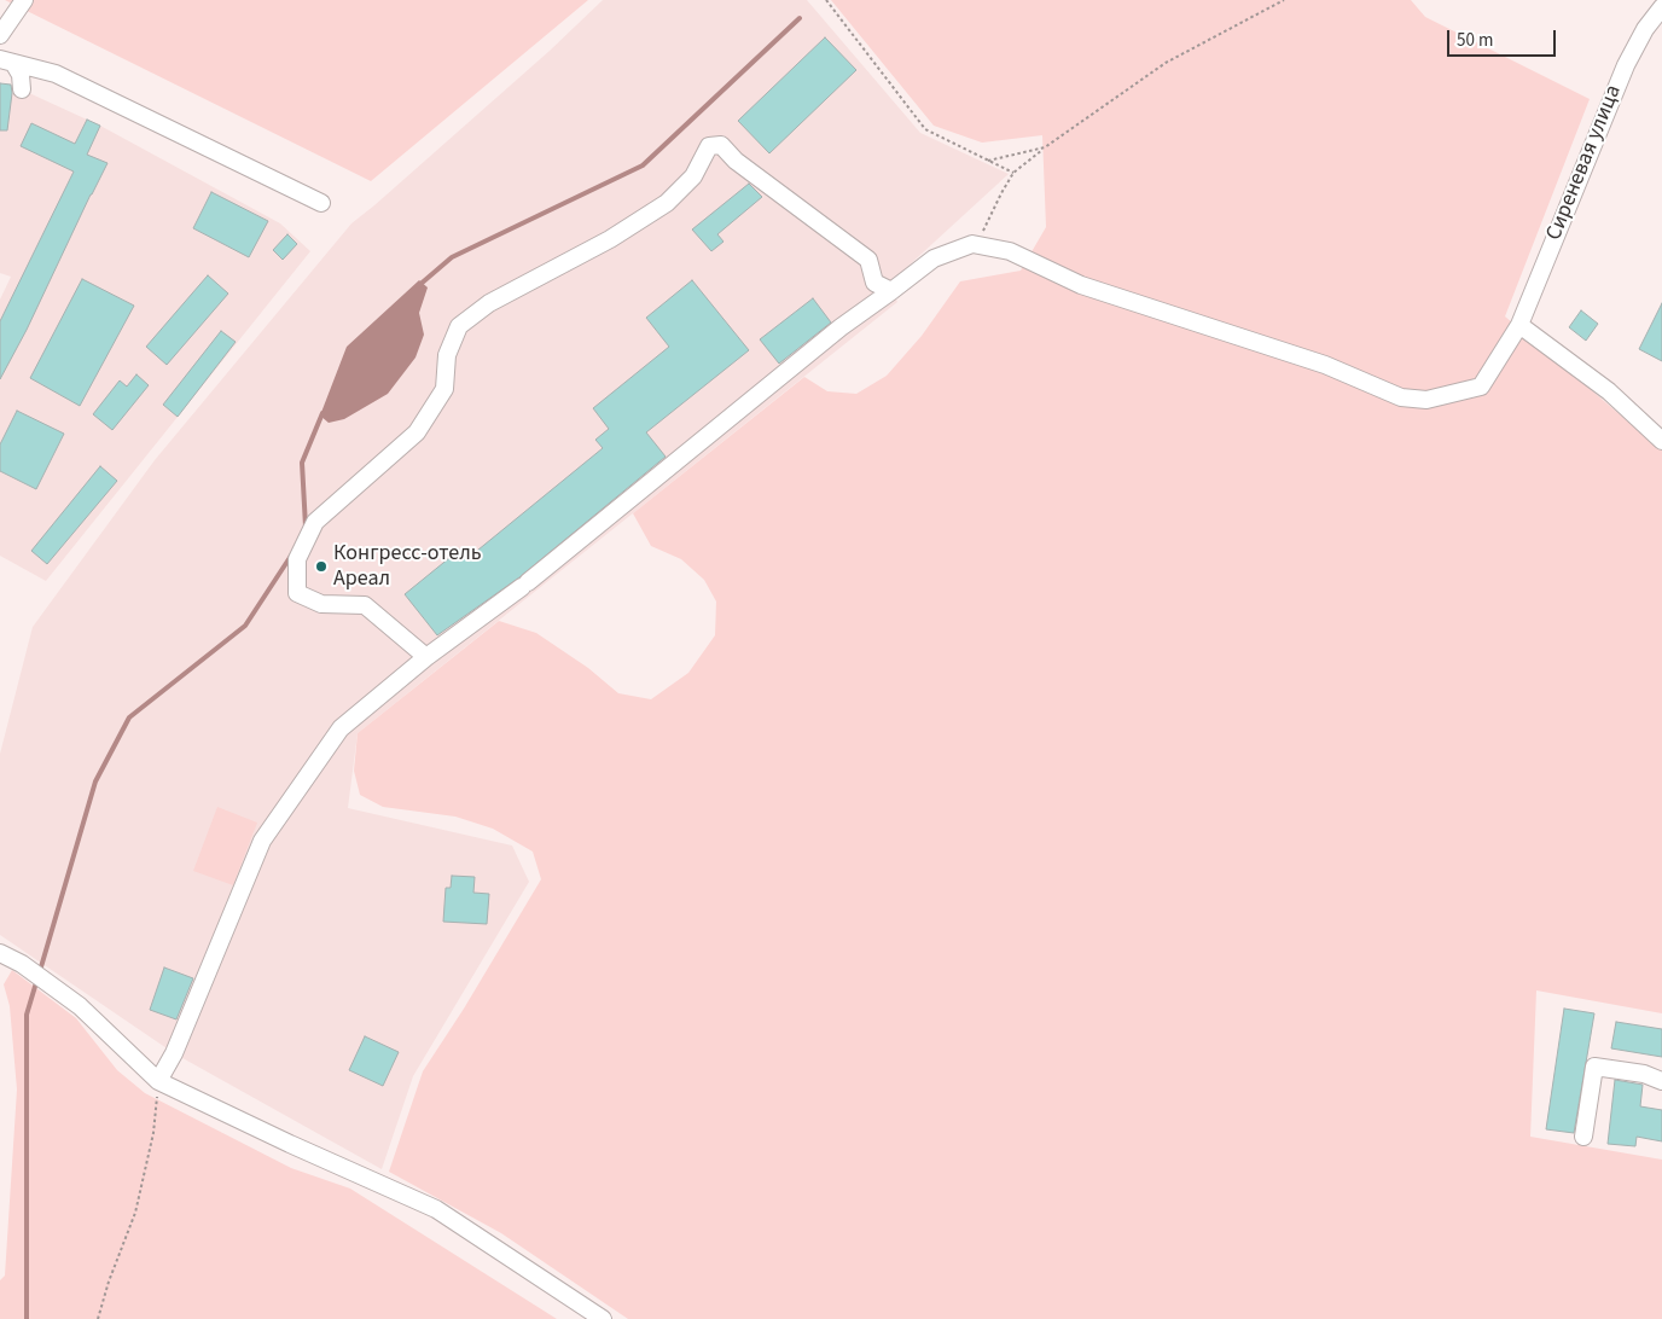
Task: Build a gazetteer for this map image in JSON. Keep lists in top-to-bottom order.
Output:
{
  "streets": {
    "street": ["Сиреневая улица"]
  },
  "places": ["Конгресс-отель Ареал"],
  "scale_bar": "50 m"
}
